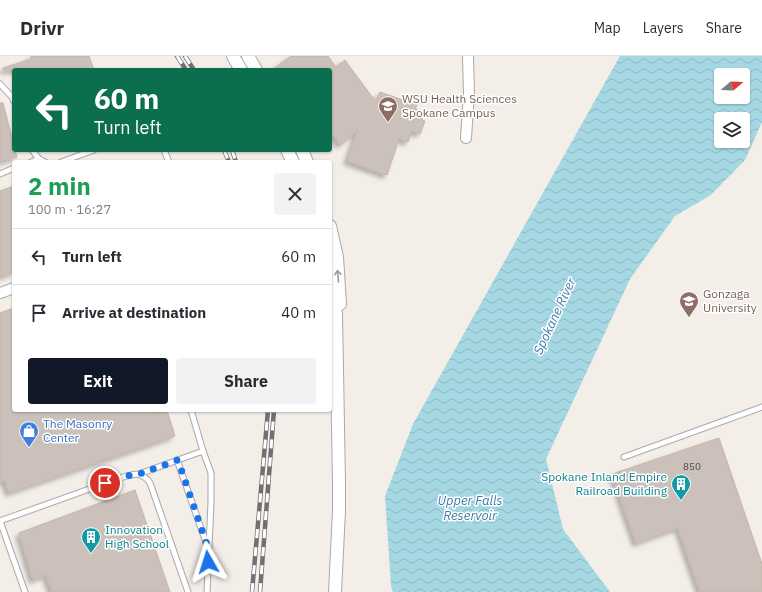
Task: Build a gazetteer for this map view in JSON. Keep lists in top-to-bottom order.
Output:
{
  "water": ["Spokane River", "Upper Falls Reservoir"],
  "places": {
    "school or university": ["WSU Health Sciences Spokane Campus", "Gonzaga University"],
    "shop": ["The Masonry Center"],
    "building": ["Spokane Inland Empire Railroad Building", "Innovation High School"]
  },
  "house_numbers": ["850"],
  "north": "right",
  "page": {
    "header": "Drivr",
    "nav": ["Map", "Layers", "Share"],
    "turn": ["60 m", "Turn left"],
    "heading": ["2 min", "100 m · 16:27"],
    "list": [
      {
        "name": "Turn left",
        "value": "60 m"
      },
      {
        "name": "Arrive at destination",
        "value": "40 m"
      }
    ],
    "buttons": ["Exit", "Share"]
  }
}
